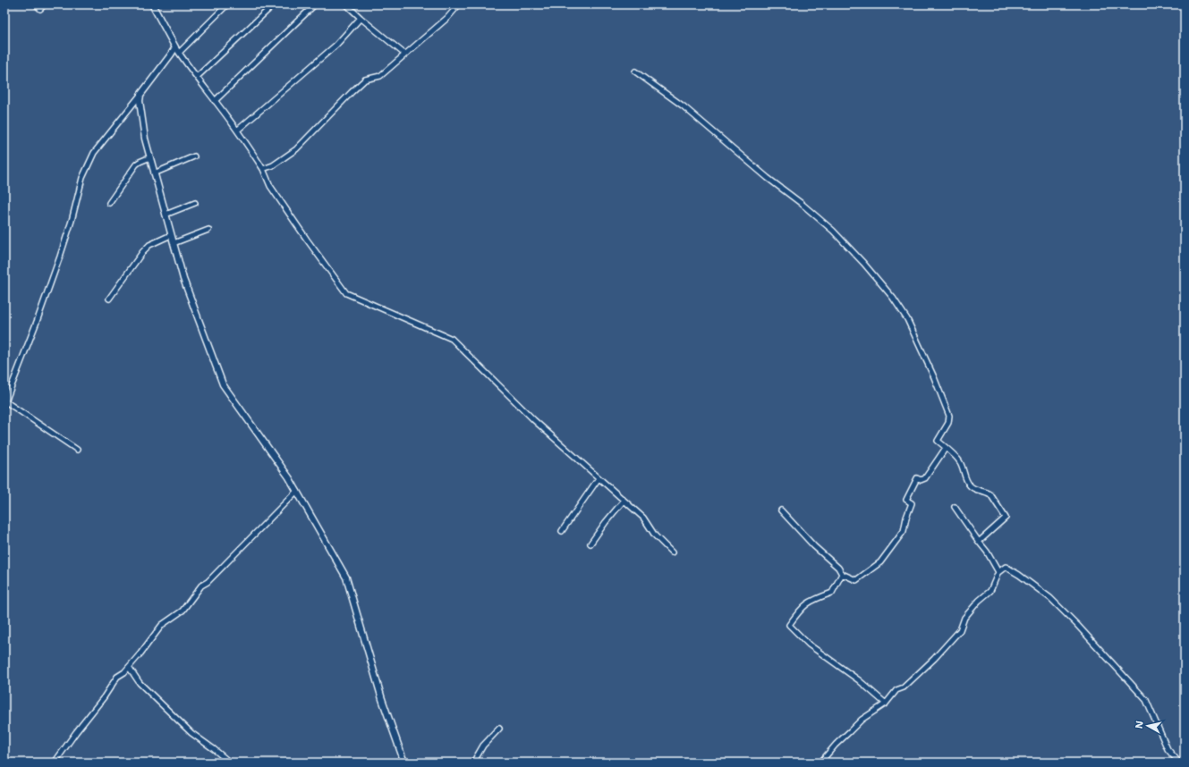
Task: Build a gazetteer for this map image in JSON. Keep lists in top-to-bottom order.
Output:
{
  "north": "left"
}
